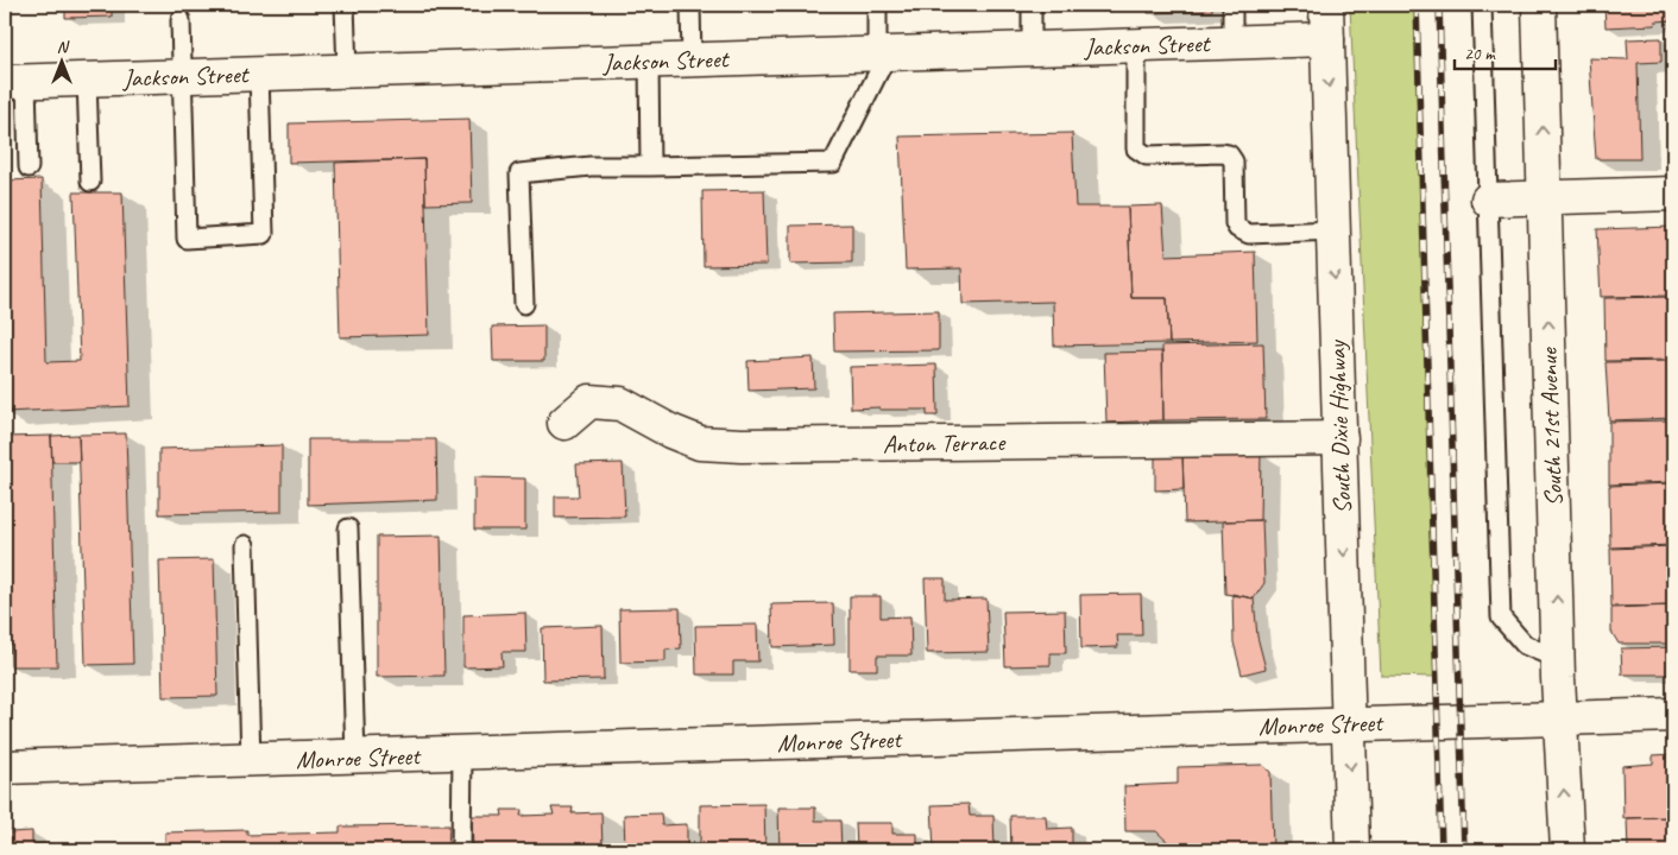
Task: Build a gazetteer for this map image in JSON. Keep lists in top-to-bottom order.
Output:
{
  "streets": {
    "street": [
      "Jackson Street",
      "South Dixie Highway",
      "South 21st Avenue",
      "Anton Terrace",
      "Monroe Street"
    ]
  },
  "crossings": [
    ["Jackson Street", "South Dixie Highway"],
    ["South Dixie Highway", "Anton Terrace"],
    ["South Dixie Highway", "Monroe Street"],
    ["South 21st Avenue", "Monroe Street"]
  ],
  "one_way": ["South Dixie Highway", "South 21st Avenue"],
  "scale_bar": "20 m",
  "north": "top"
}
